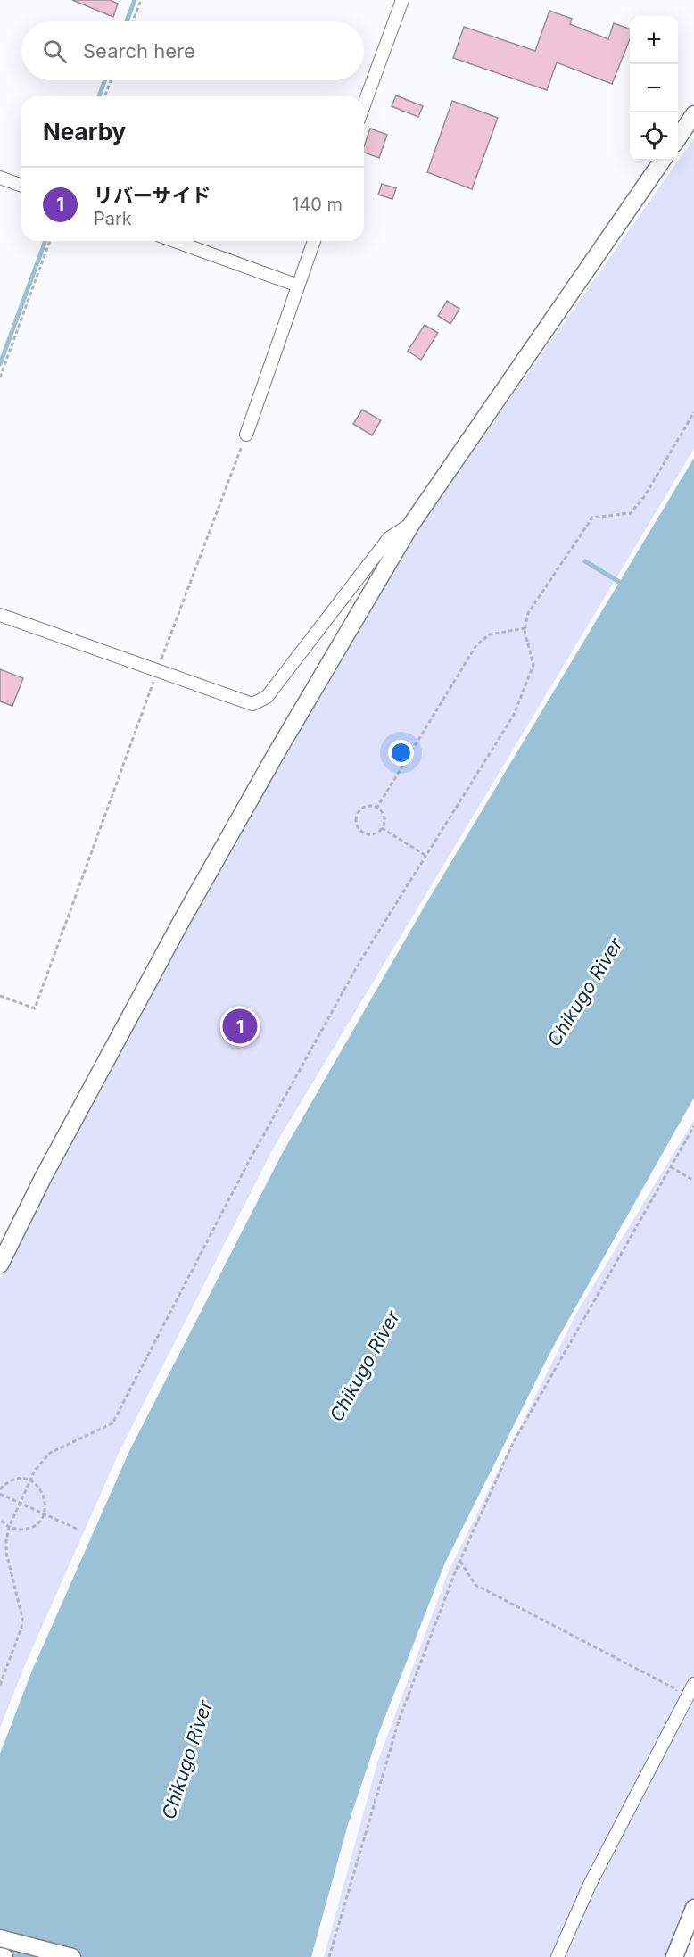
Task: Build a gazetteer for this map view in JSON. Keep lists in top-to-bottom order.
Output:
{
  "water": ["Chikugo River"],
  "page": {
    "map_buttons": ["+", "−"],
    "search": "Search here",
    "heading": "Nearby",
    "list": [
      {
        "mark": "1",
        "name": "リバーサイド",
        "note": "Park",
        "value": "140 m"
      }
    ],
    "pins": "1"
  }
}
